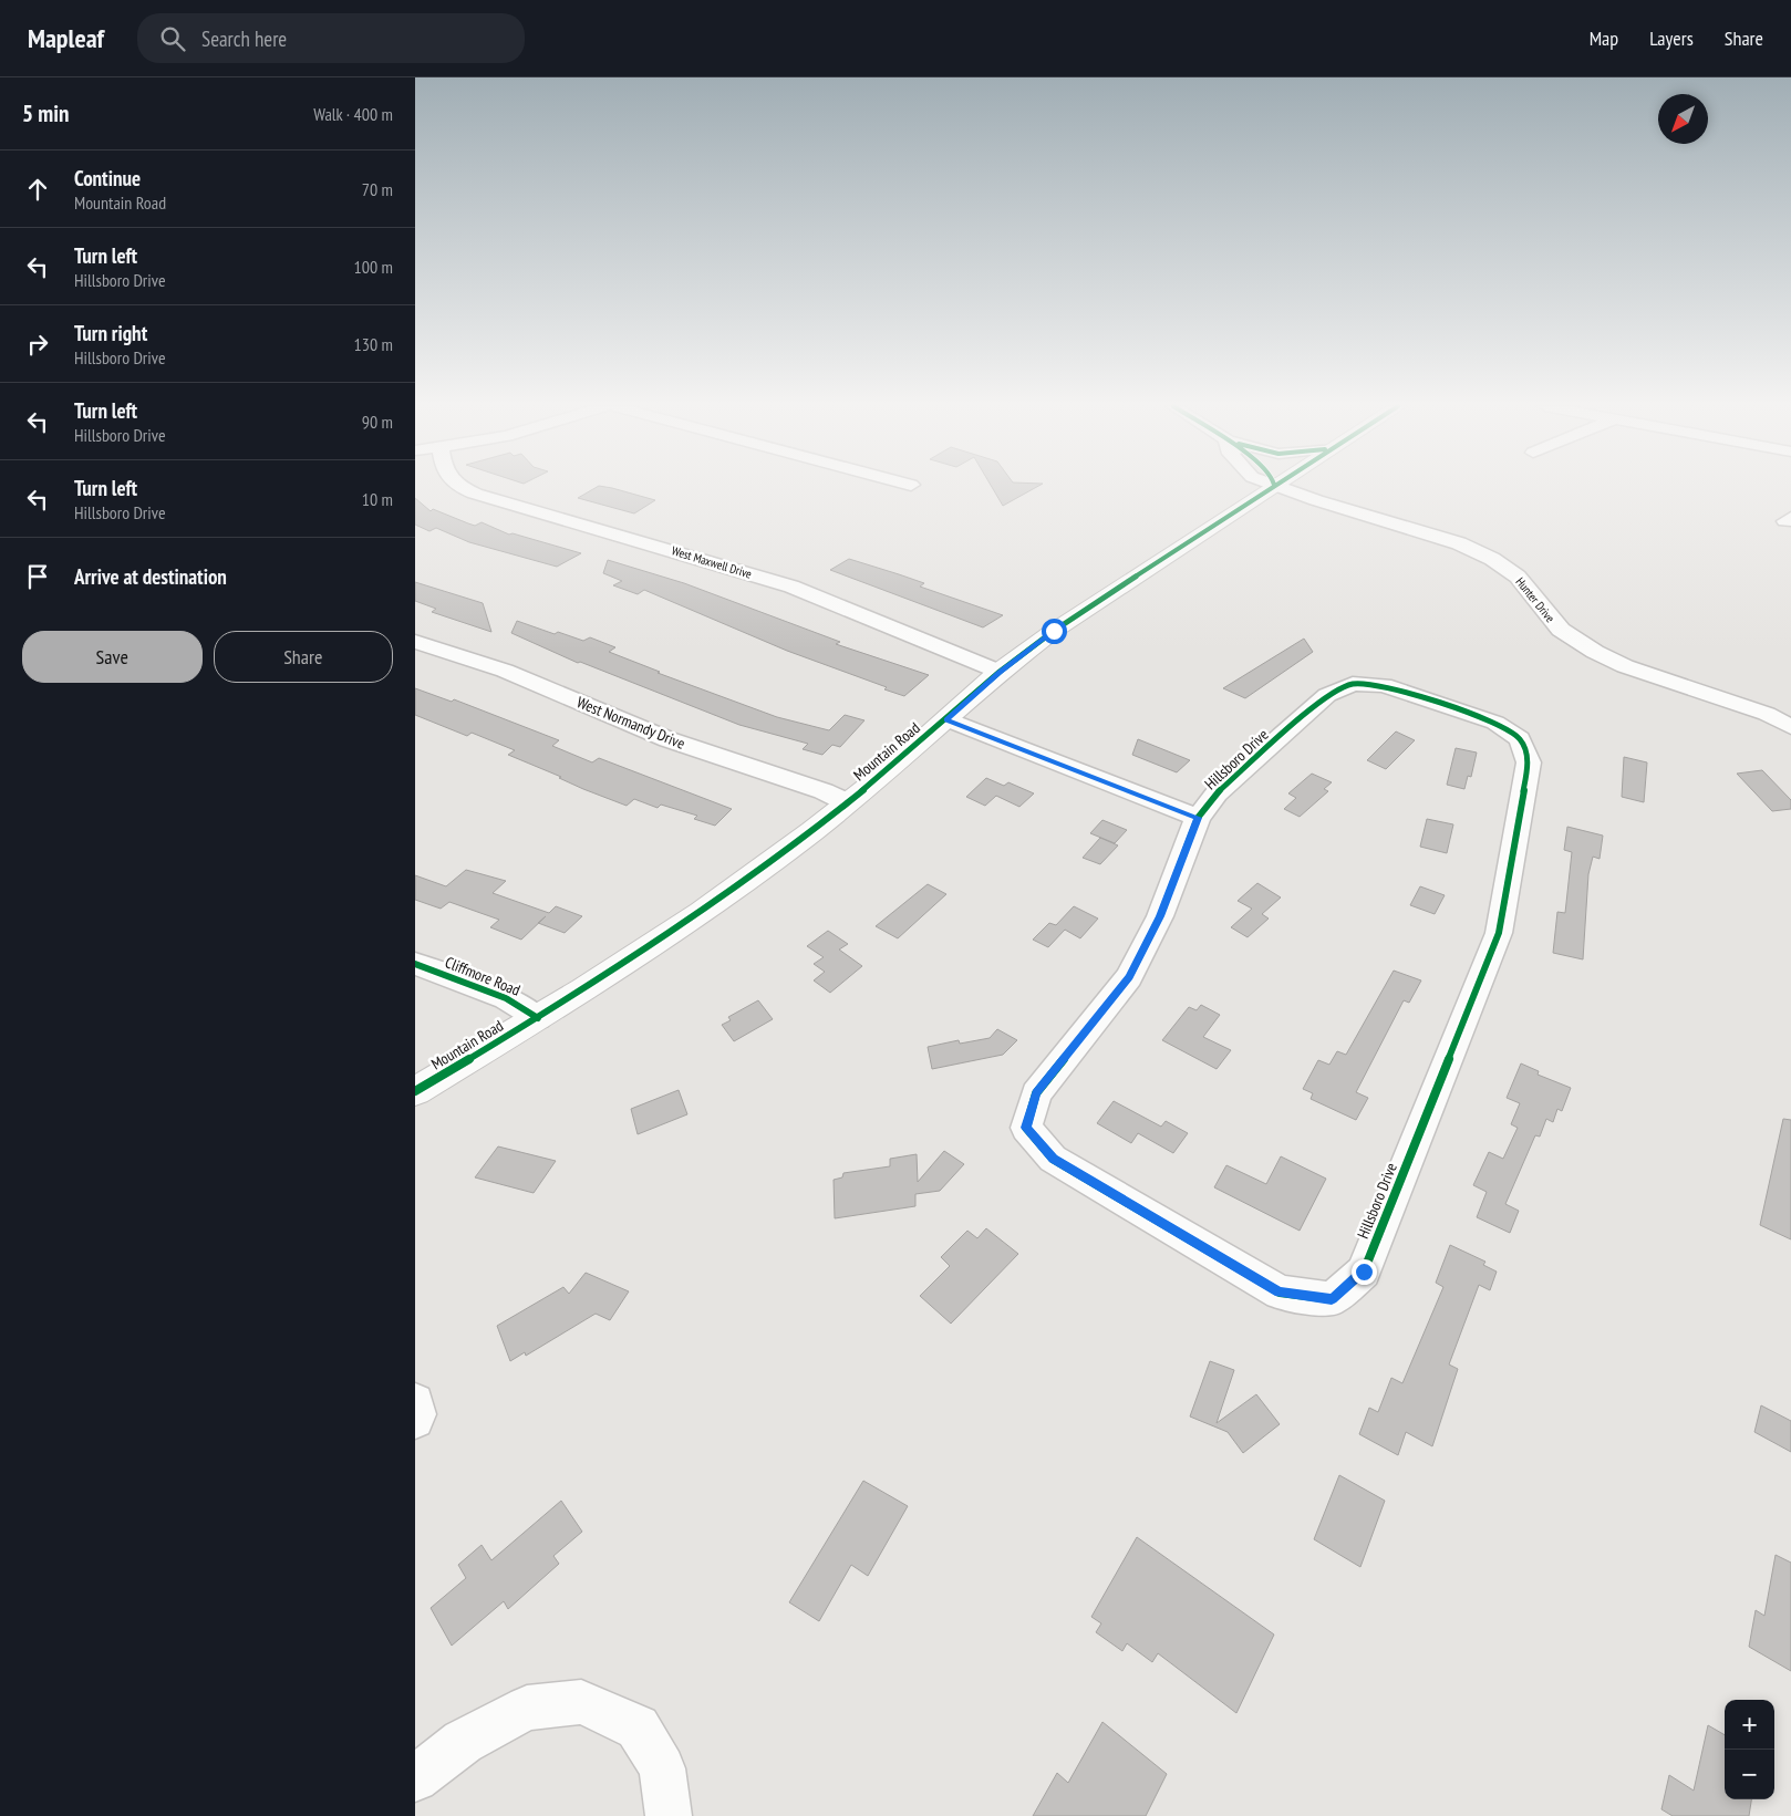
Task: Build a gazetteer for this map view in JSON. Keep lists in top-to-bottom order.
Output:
{
  "streets": {
    "main road": ["Mountain Road"],
    "street": [
      "West Maxwell Drive",
      "Hunter Drive",
      "West Normandy Drive",
      "Hillsboro Drive",
      "Cliffmore Road"
    ]
  },
  "crossings": [
    ["West Maxwell Drive", "Mountain Road"],
    ["West Normandy Drive", "Mountain Road"],
    ["Mountain Road", "Cliffmore Road"]
  ],
  "north": "bottom left",
  "page": {
    "header": "Mapleaf",
    "search": "Search here",
    "nav": ["Map", "Layers", "Share"],
    "heading": ["5 min", "Walk · 400 m"],
    "list": [
      ["Continue", "Mountain Road", "70 m"],
      ["Turn left", "Hillsboro Drive", "100 m"],
      ["Turn right", "Hillsboro Drive", "130 m"],
      ["Turn left", "Hillsboro Drive", "90 m"],
      ["Turn left", "Hillsboro Drive", "10 m"],
      "Arrive at destination"
    ],
    "buttons": ["Save", "Share"],
    "map_buttons": ["+", "−"]
  }
}
